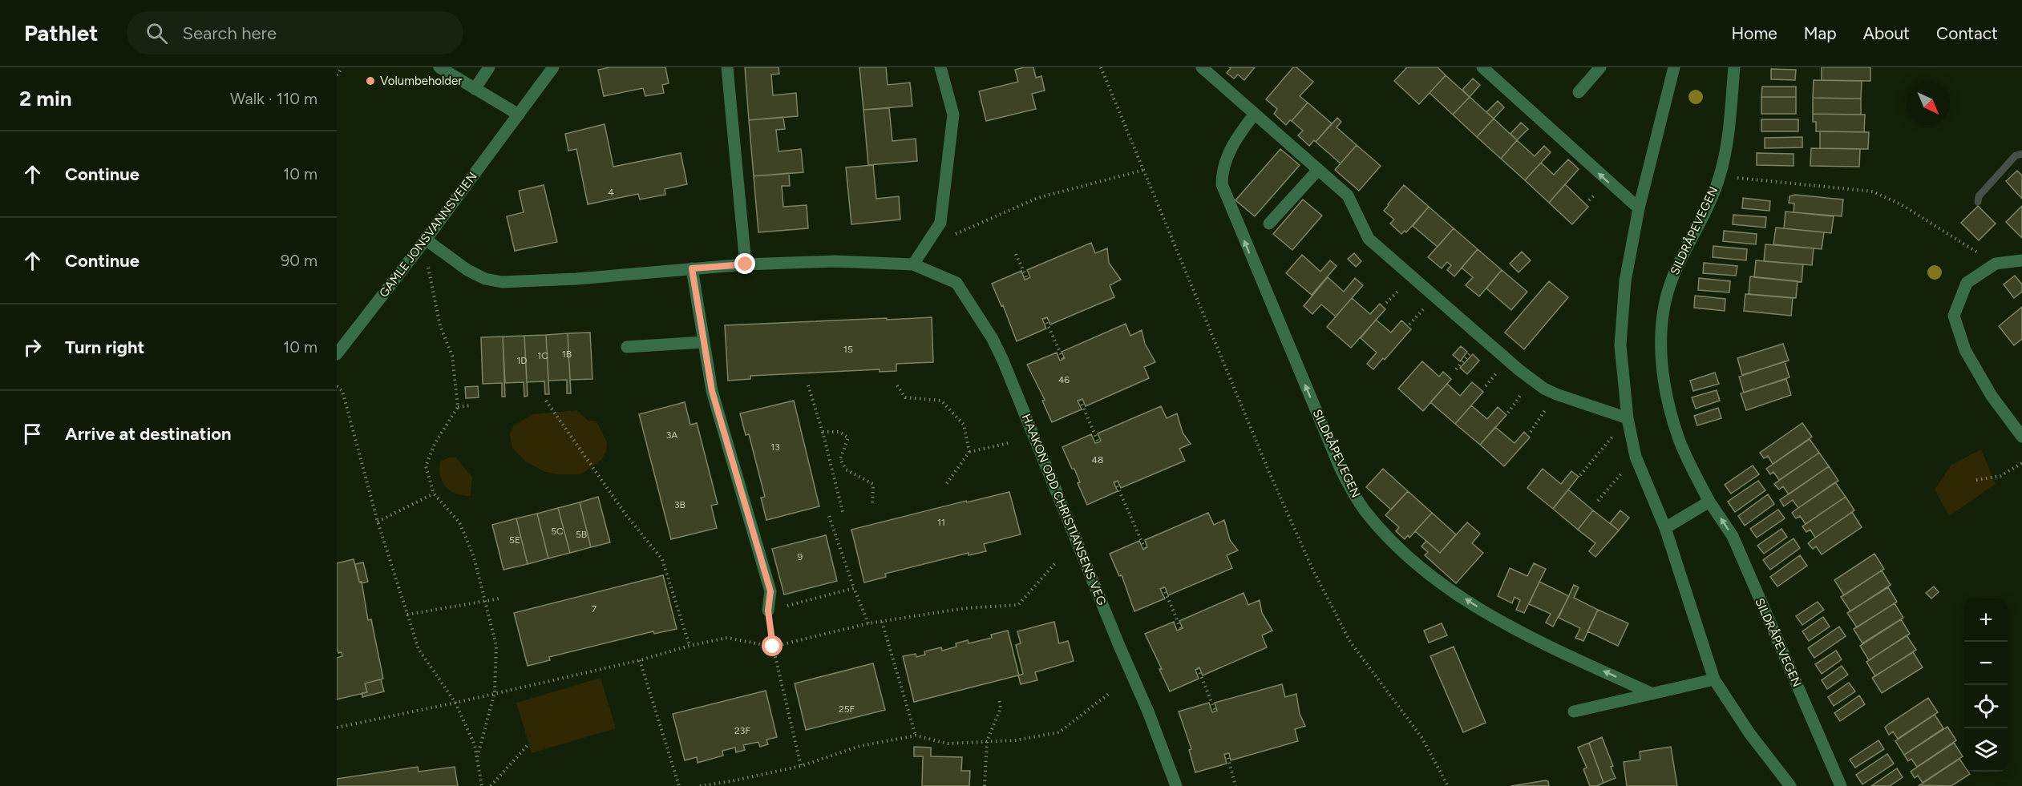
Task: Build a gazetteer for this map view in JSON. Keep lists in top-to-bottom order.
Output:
{
  "streets": {
    "street": ["SILDRÅPEVEGEN", "GAMLE JONSVANNSVEIEN", "HAAKON ODD CHRISTIANSENS VEG"]
  },
  "crossings": [
    ["GAMLE JONSVANNSVEIEN", "HAAKON ODD CHRISTIANSENS VEG"]
  ],
  "places": ["Volumbeholder"],
  "house_numbers": [
    "4",
    "15",
    "1B",
    "1C",
    "1D",
    "46",
    "3A",
    "13",
    "48",
    "3B",
    "11",
    "5C",
    "5B",
    "5E",
    "9",
    "7",
    "25F",
    "23F"
  ],
  "north": "bottom right",
  "page": {
    "header": "Pathlet",
    "search": "Search here",
    "nav": [
      "Home",
      "Map",
      "About",
      "Contact"
    ],
    "heading": ["2 min", "Walk · 110 m"],
    "list": [
      ["Continue", "10 m"],
      ["Continue", "90 m"],
      ["Turn right", "10 m"],
      "Arrive at destination"
    ],
    "map_buttons": ["+", "−"]
  }
}
